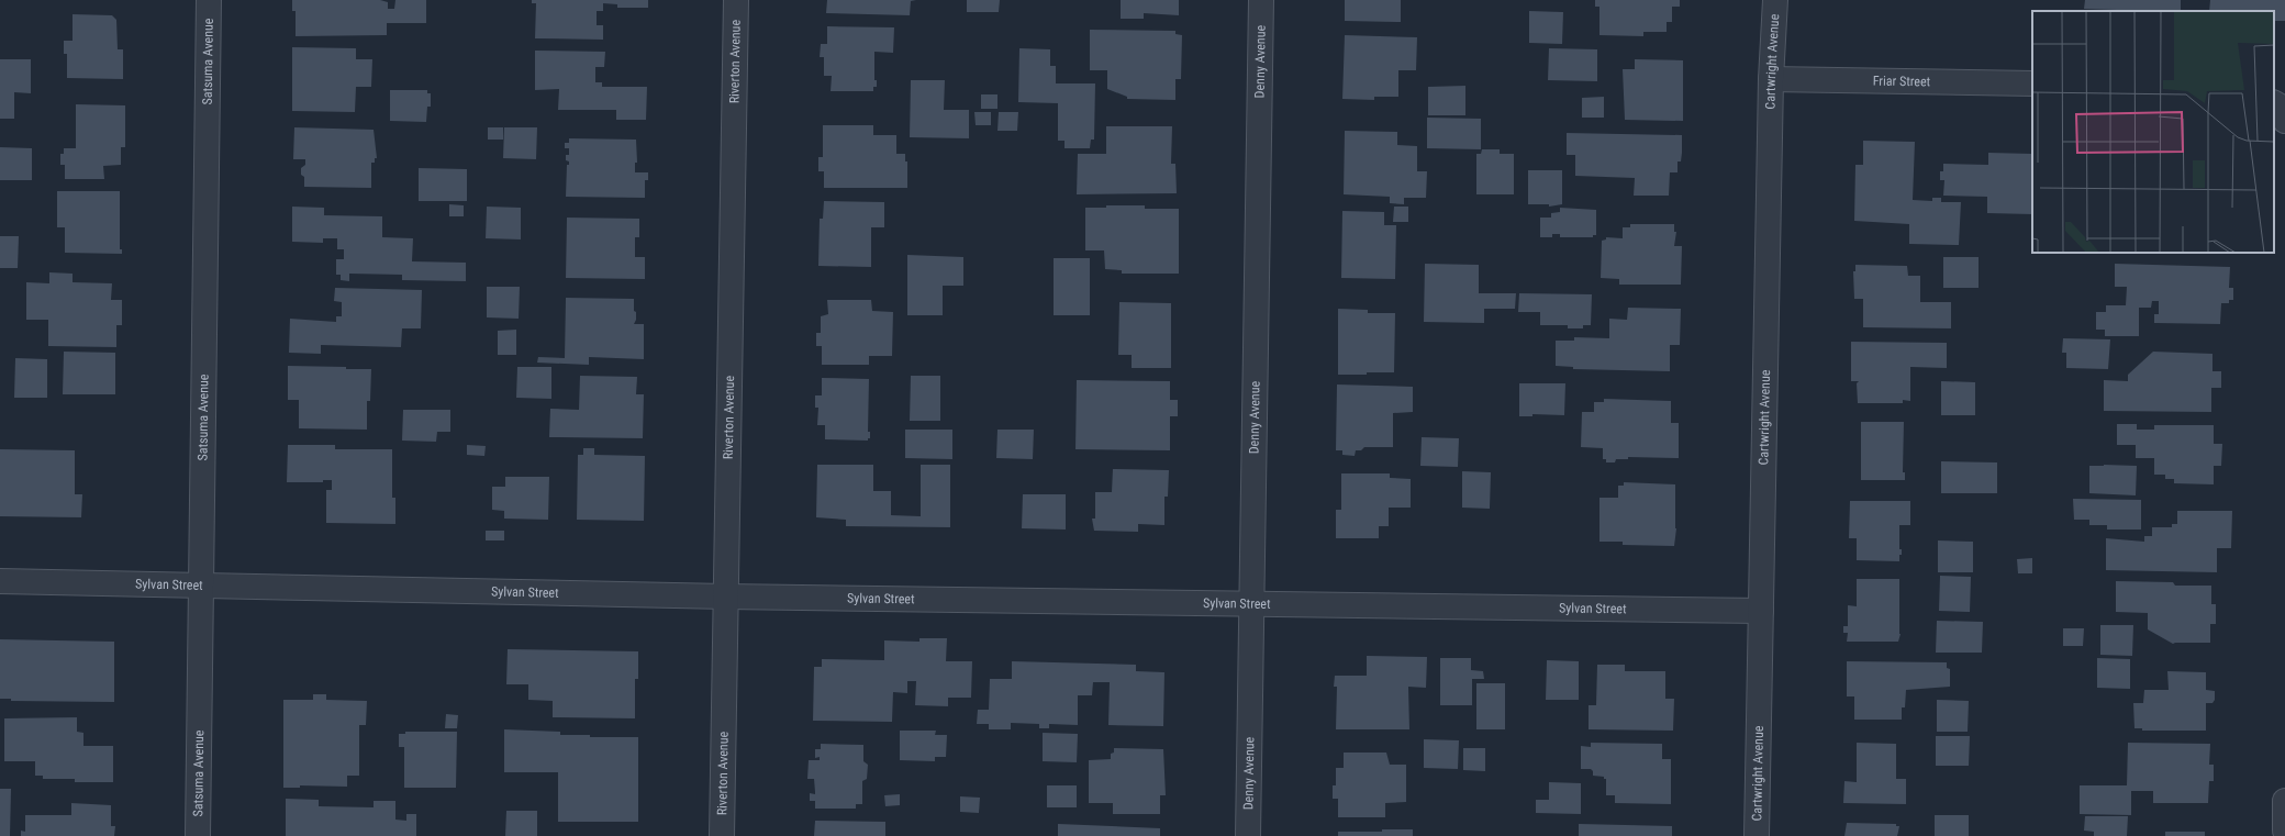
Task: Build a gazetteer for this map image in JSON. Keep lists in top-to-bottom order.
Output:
{
  "streets": {
    "street": [
      "Satsuma Avenue",
      "Riverton Avenue",
      "Denny Avenue",
      "Cartwright Avenue",
      "Friar Street",
      "Sylvan Street"
    ]
  },
  "crossings": [
    ["Satsuma Avenue", "Sylvan Street"],
    ["Riverton Avenue", "Sylvan Street"],
    ["Denny Avenue", "Sylvan Street"],
    ["Cartwright Avenue", "Friar Street"],
    ["Cartwright Avenue", "Sylvan Street"]
  ]
}
